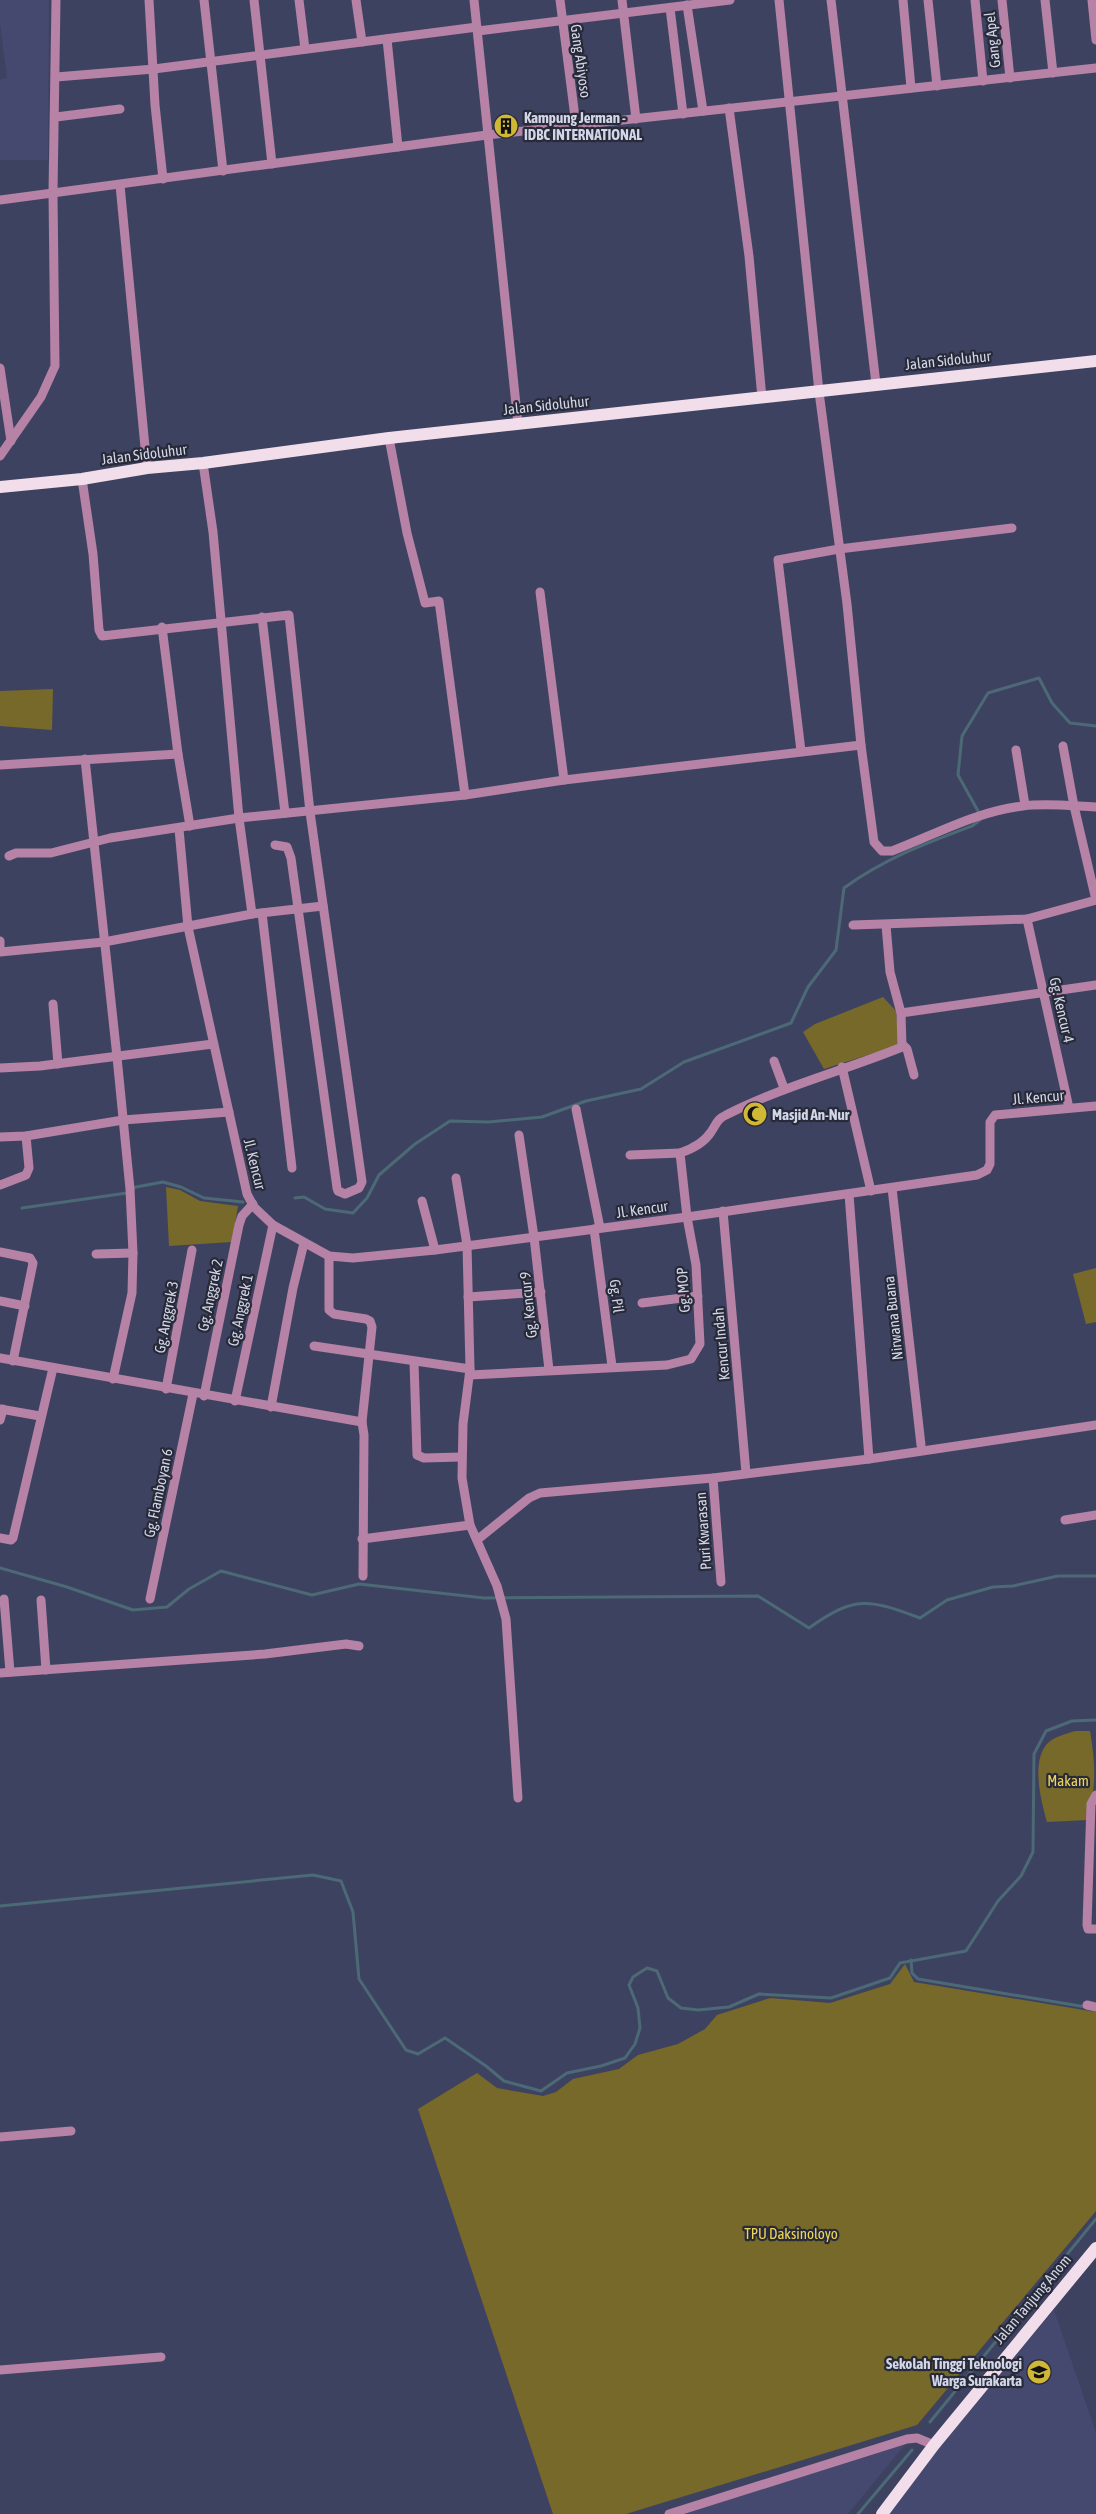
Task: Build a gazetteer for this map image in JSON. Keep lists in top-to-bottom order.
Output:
{
  "streets": {
    "main road": ["Jalan Sidoluhur", "Jalan Tanjung Anom"],
    "street": [
      "Gang Apel",
      "Gang Abiyoso",
      "Gg. Kencur 4",
      "Jl. Kencur",
      "Gg. MOP",
      "Gg. Anggrek 2",
      "Gg. Pil",
      "Gg. Kencur 9",
      "Gg. Anggrek 1",
      "Gg. Anggrek 3",
      "Nirwana Buana",
      "Kencur Indah",
      "Gg. Flamboyan 6",
      "Puri Kwarasan"
    ]
  },
  "crossings": [
    ["Gg. Kencur 4", "Jl. Kencur"],
    ["Jl. Kencur", "Gg. MOP"],
    ["Jl. Kencur", "Gg. Anggrek 2"],
    ["Jl. Kencur", "Gg. Pil"],
    ["Jl. Kencur", "Gg. Kencur 9"],
    ["Jl. Kencur", "Gg. Anggrek 1"],
    ["Jl. Kencur", "Nirwana Buana"],
    ["Jl. Kencur", "Kencur Indah"],
    ["Gg. MOP", "Gg. Pil"]
  ],
  "parks": ["Makam", "TPU Daksinoloyo"],
  "places": {
    "building": ["Kampung Jerman - IDBC INTERNATIONAL"],
    "mosque": ["Masjid An-Nur"],
    "school or university": ["Sekolah Tinggi Teknologi Warga Surakarta"]
  }
}
